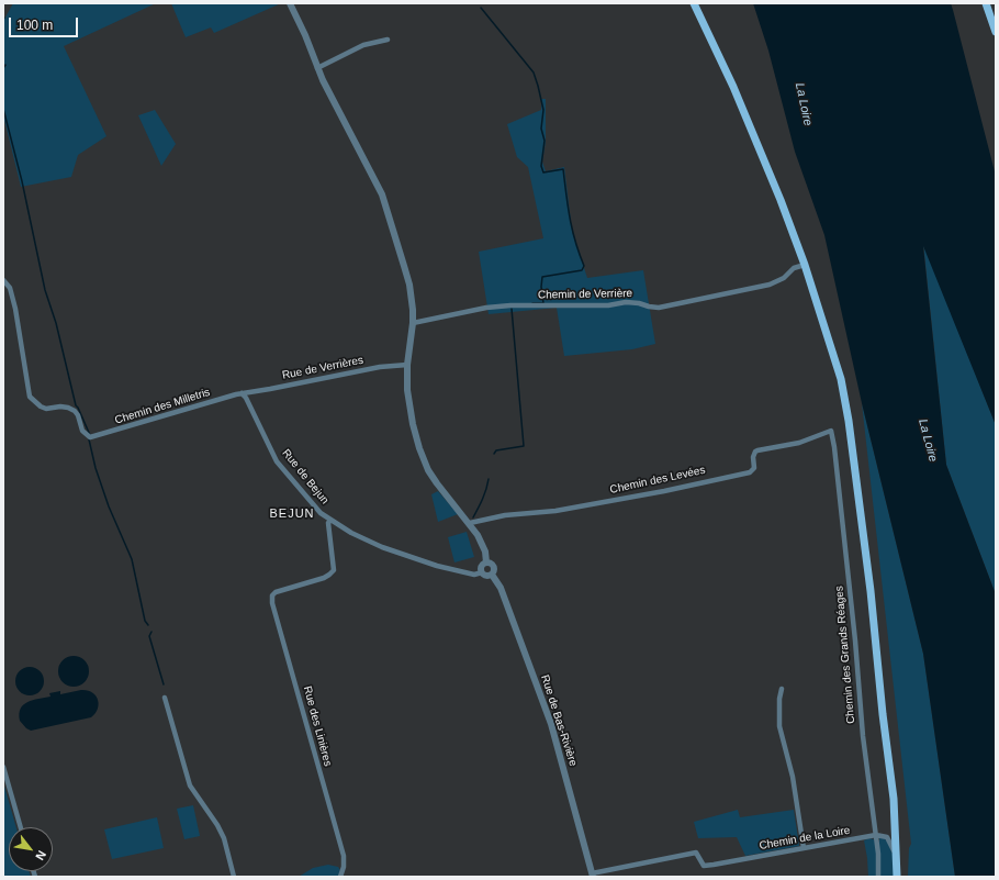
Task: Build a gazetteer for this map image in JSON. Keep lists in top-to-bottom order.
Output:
{
  "streets": {
    "street": [
      "Chemin de Verrière",
      "Rue de Verrières",
      "Chemin des Milletris",
      "Rue de Bejun",
      "Chemin des Levées",
      "Chemin des Grands Réages",
      "Rue de Bas-Rivière",
      "Rue des Linières",
      "Chemin de la Loire"
    ]
  },
  "crossings": [
    ["Rue de Verrières", "Chemin des Milletris"],
    ["Rue de Verrières", "Rue de Bejun"],
    ["Chemin des Milletris", "Rue de Bejun"],
    ["Rue de Bejun", "Rue de Bas-Rivière"],
    ["Rue de Bejun", "Rue des Linières"],
    ["Chemin des Levées", "Chemin des Grands Réages"],
    ["Chemin des Grands Réages", "Chemin de la Loire"],
    ["Rue de Bas-Rivière", "Chemin de la Loire"]
  ],
  "districts": ["BEJUN"],
  "water": ["La Loire"],
  "scale_bar": "100 m",
  "north": "bottom right"
}
